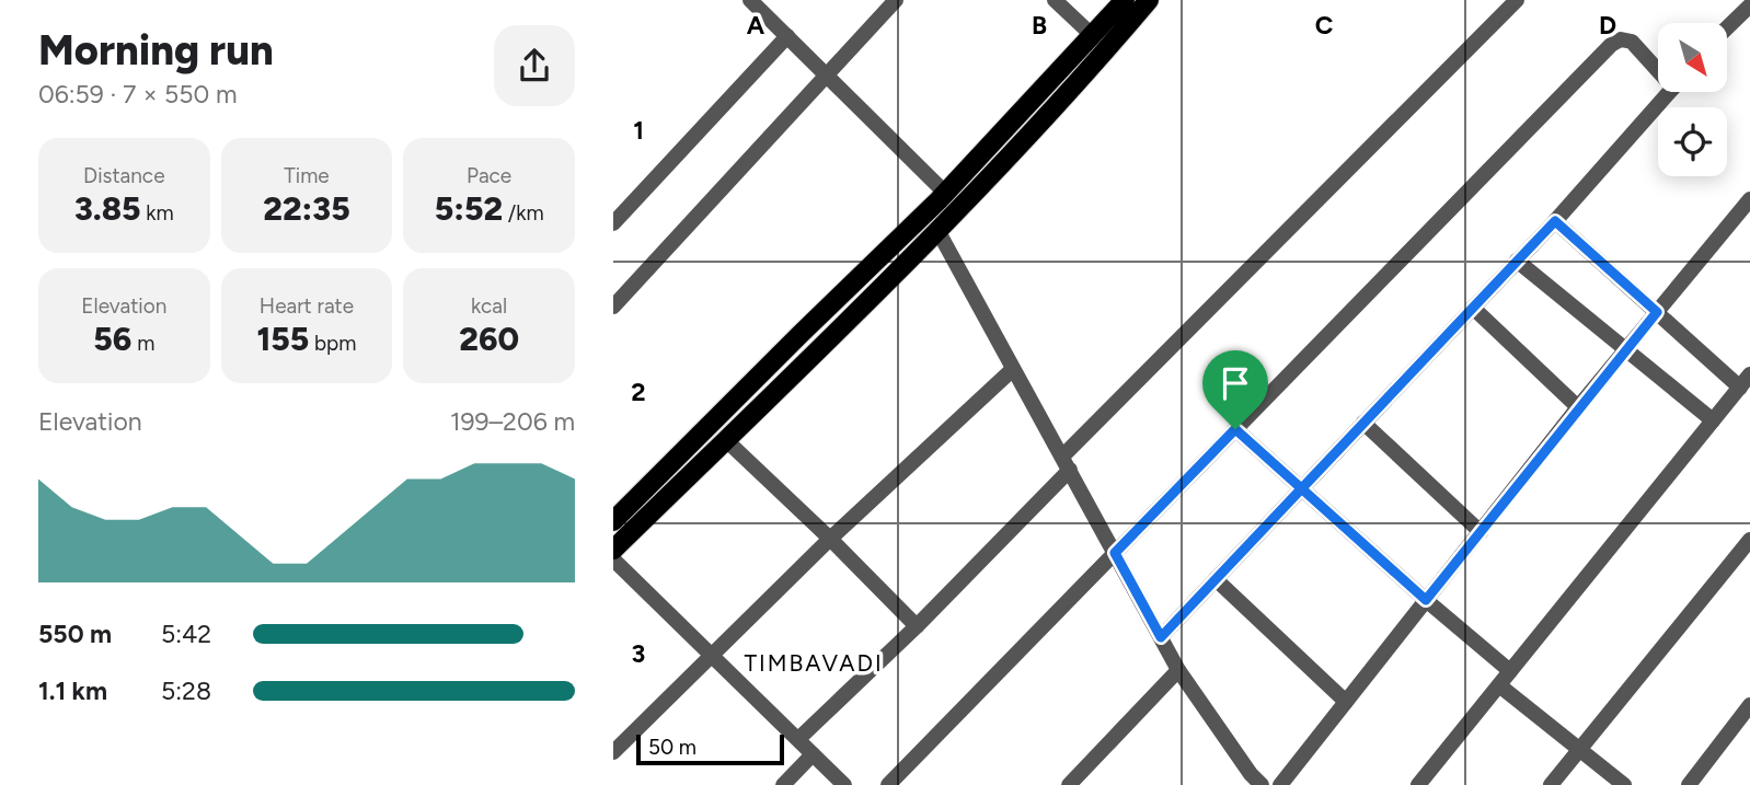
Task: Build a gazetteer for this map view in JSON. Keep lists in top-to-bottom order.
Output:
{
  "districts": ["TIMBAVADI"],
  "scale_bar": "50 m",
  "north": "bottom right",
  "page": {
    "heading": ["Morning run", "06:59 · 7 × 550 m"],
    "stats": [
      ["Distance", "3.85 km"],
      ["Time", "22:35"],
      ["Pace", "5:52 /km"],
      ["Elevation", "56 m"],
      ["Heart rate", "155 bpm"],
      ["kcal", "260"]
    ],
    "chart": ["Elevation", "199–206 m"],
    "list": [
      {
        "name": "550 m",
        "note": "5:42"
      },
      {
        "name": "1.1 km",
        "note": "5:28"
      }
    ],
    "scale": "50 m"
  },
  "grid": {
    "columns": [
      "A",
      "B",
      "C",
      "D"
    ],
    "rows": ["1", "2", "3"]
  }
}
